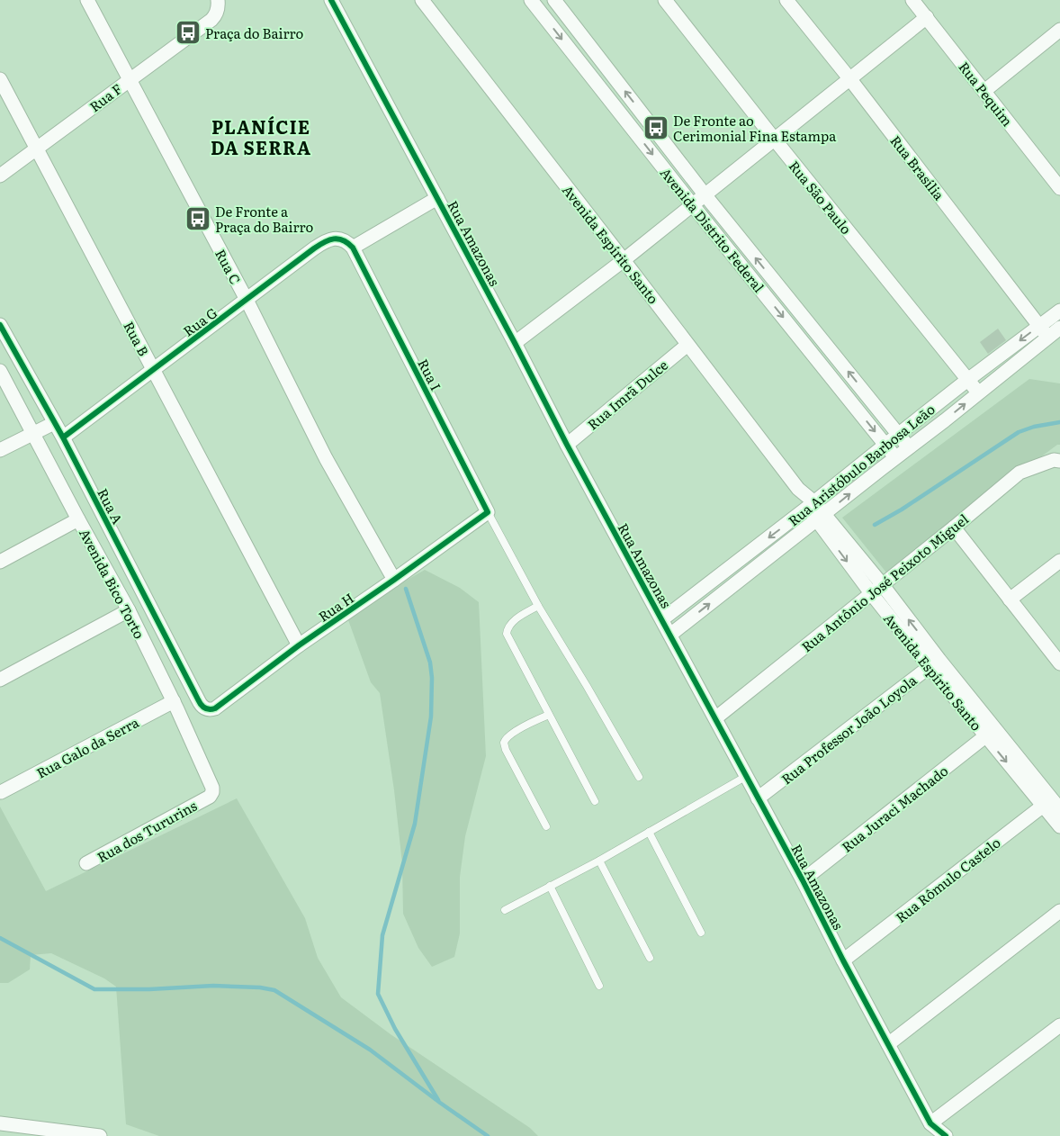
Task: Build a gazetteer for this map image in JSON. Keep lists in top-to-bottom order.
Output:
{
  "streets": {
    "street": [
      "Rua Pequim",
      "Rua F",
      "Rua Brasília",
      "Rua São Paulo",
      "Avenida Distrito Federal",
      "Rua Amazonas",
      "Avenida Espírito Santo",
      "Rua C",
      "Rua G",
      "Rua B",
      "Rua I",
      "Rua Imrã Dulce",
      "Rua Aristóbulo Barbosa Leão",
      "Rua A",
      "Rua Antônio José Peixoto Miguel",
      "Avenida Bico Torto",
      "Rua H",
      "Rua Professor João Loyola",
      "Rua Galo da Serra",
      "Rua Juraci Machado",
      "Rua dos Tururins",
      "Rua Rômulo Castelo"
    ]
  },
  "crossings": [
    ["Rua F", "Rua C"],
    ["Rua F", "Rua B"],
    ["Rua Brasília", "Rua Aristóbulo Barbosa Leão"],
    ["Rua São Paulo", "Rua Aristóbulo Barbosa Leão"],
    ["Avenida Distrito Federal", "Rua Aristóbulo Barbosa Leão"],
    ["Rua Amazonas", "Rua Imrã Dulce"],
    ["Rua Amazonas", "Rua Aristóbulo Barbosa Leão"],
    ["Rua Amazonas", "Rua Antônio José Peixoto Miguel"],
    ["Rua Amazonas", "Rua Professor João Loyola"],
    ["Rua Amazonas", "Rua Juraci Machado"],
    ["Rua Amazonas", "Rua Rômulo Castelo"],
    ["Avenida Espírito Santo", "Rua Imrã Dulce"],
    ["Avenida Espírito Santo", "Rua Aristóbulo Barbosa Leão"],
    ["Avenida Espírito Santo", "Rua Antônio José Peixoto Miguel"],
    ["Avenida Espírito Santo", "Rua Professor João Loyola"],
    ["Avenida Espírito Santo", "Rua Juraci Machado"],
    ["Avenida Espírito Santo", "Rua Rômulo Castelo"],
    ["Rua C", "Rua G"],
    ["Rua C", "Rua H"],
    ["Rua G", "Rua B"],
    ["Rua G", "Rua I"],
    ["Rua G", "Rua A"],
    ["Rua B", "Rua H"],
    ["Rua I", "Rua H"],
    ["Rua A", "Rua H"],
    ["Avenida Bico Torto", "Rua Galo da Serra"],
    ["Avenida Bico Torto", "Rua dos Tururins"]
  ],
  "districts": ["PLANÍCIE DA SERRA"],
  "places": {
    "bus stop": ["Praça do Bairro", "De Fronte ao Cerimonial Fina Estampa", "De Fronte a Praça do Bairro"]
  }
}
